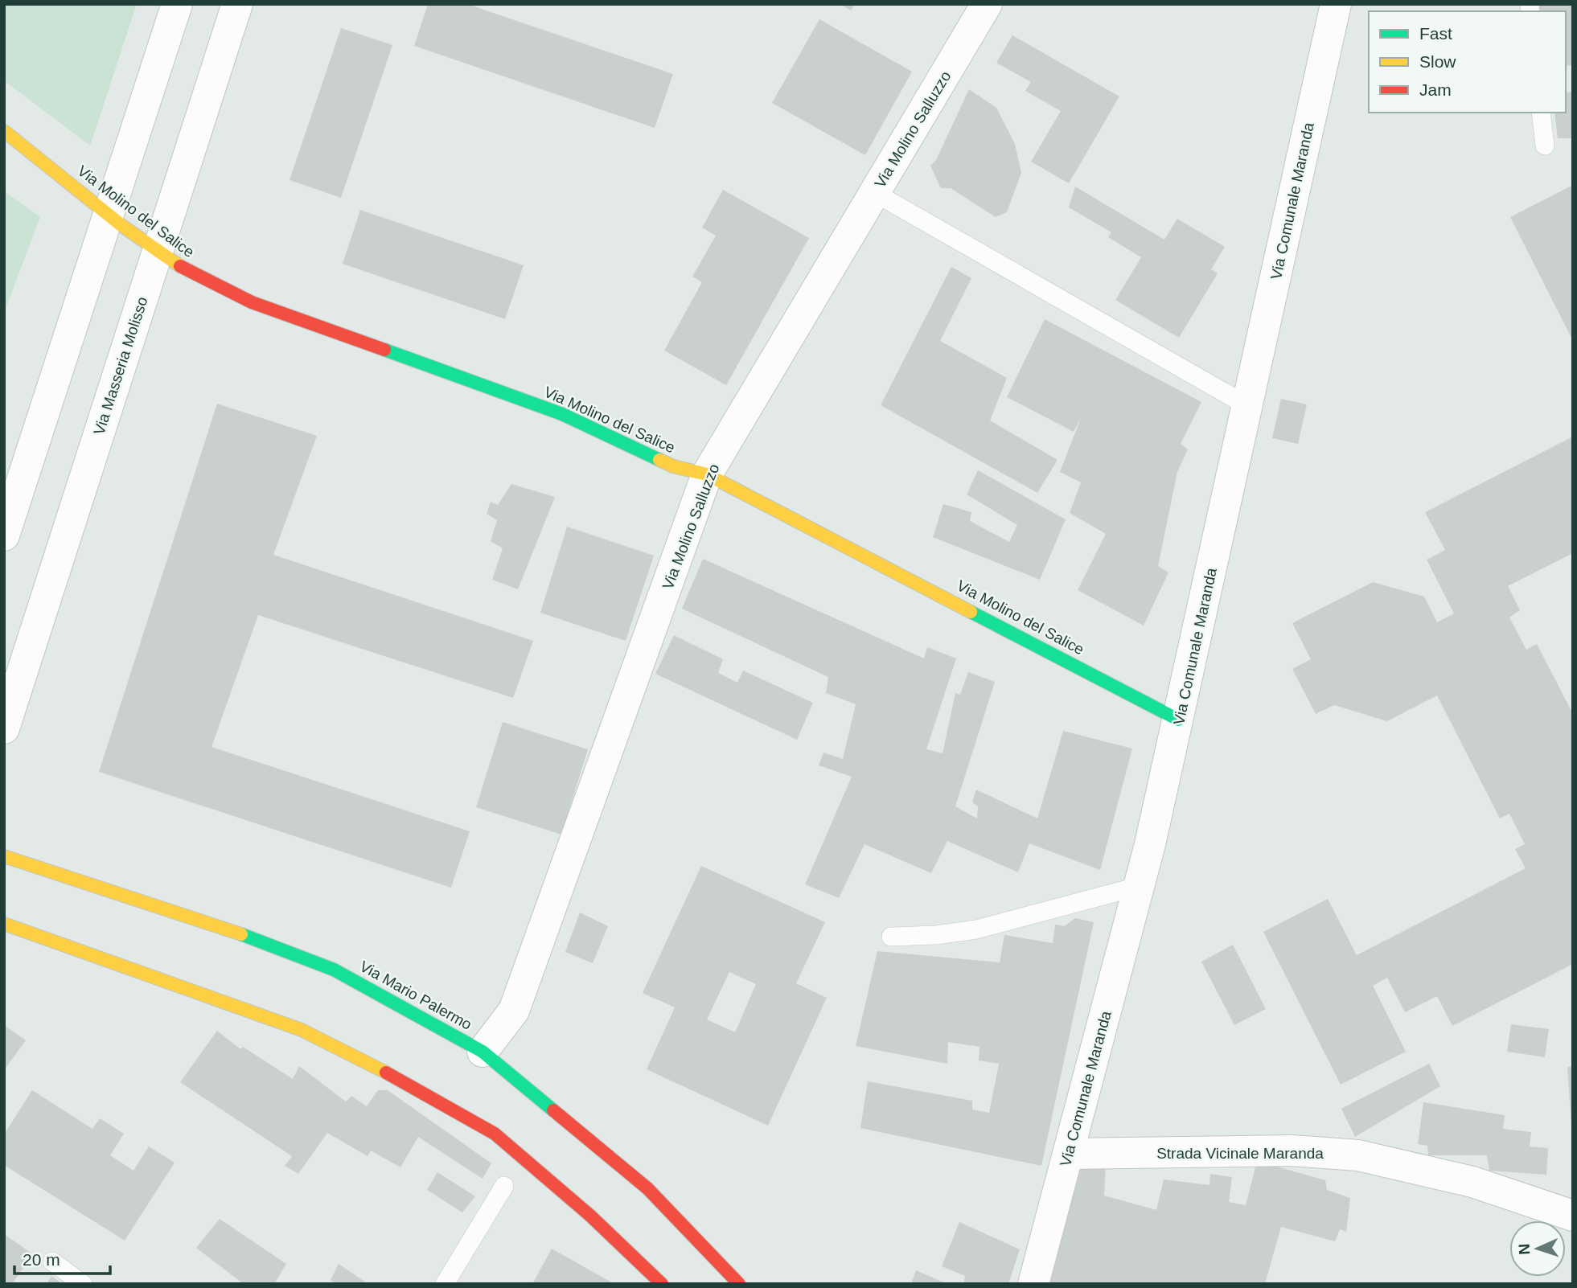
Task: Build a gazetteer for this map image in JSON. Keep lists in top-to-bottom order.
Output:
{
  "streets": {
    "street": [
      "Via Molino Salluzzo",
      "Via Comunale Maranda",
      "Via Molino del Salice",
      "Via Masseria Molisso",
      "Via Mario Palermo",
      "Strada Vicinale Maranda"
    ]
  },
  "crossings": [
    ["Via Molino Salluzzo", "Via Molino del Salice"],
    ["Via Molino Salluzzo", "Via Mario Palermo"],
    ["Via Comunale Maranda", "Via Molino del Salice"],
    ["Via Comunale Maranda", "Strada Vicinale Maranda"],
    ["Via Molino del Salice", "Via Masseria Molisso"]
  ],
  "legend": ["Fast", "Slow", "Jam"],
  "scale_bar": "20 m",
  "north": "left"
}
